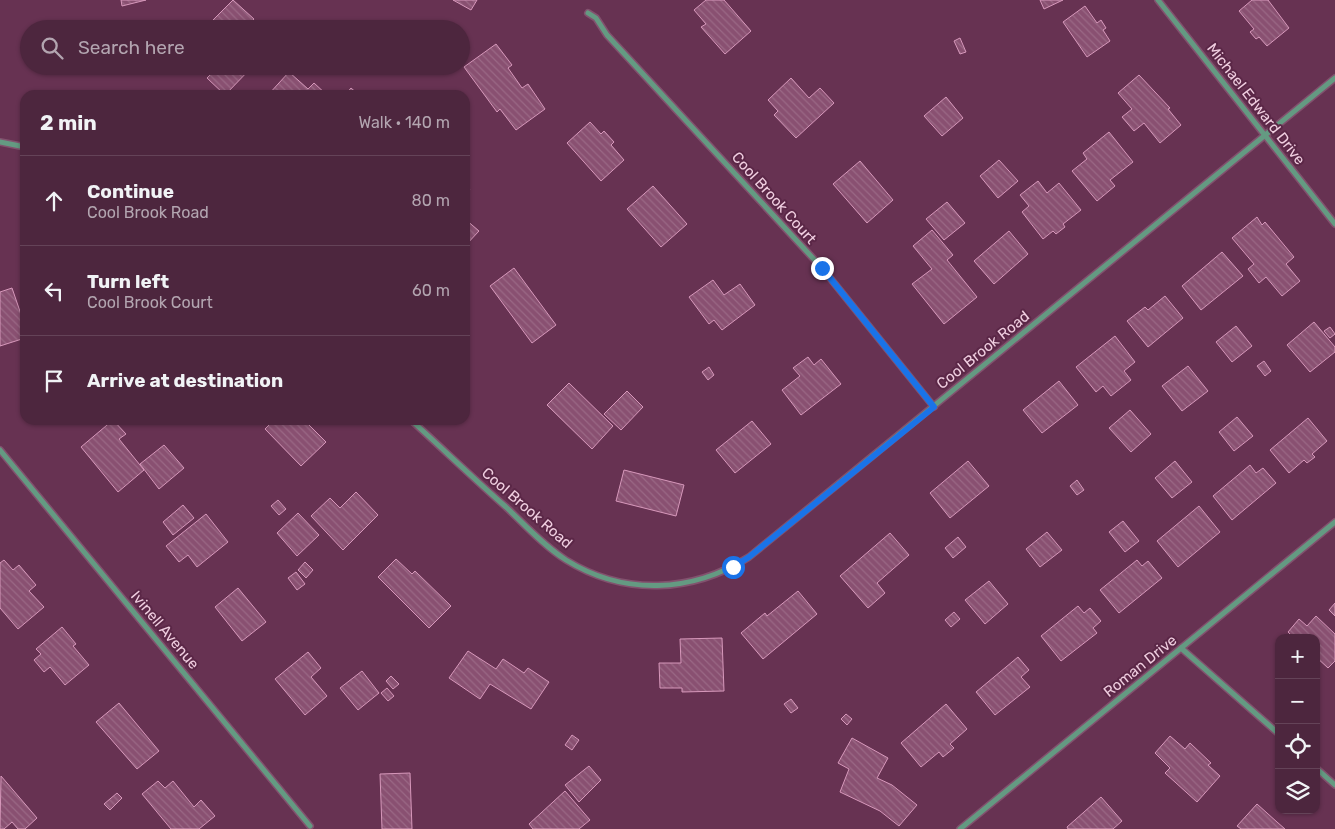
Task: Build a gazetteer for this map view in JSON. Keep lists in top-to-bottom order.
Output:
{
  "streets": {
    "street": [
      "Michael Edward Drive",
      "Cool Brook Court",
      "Cool Brook Road",
      "Ivinell Avenue",
      "Roman Drive"
    ]
  },
  "crossings": [
    ["Michael Edward Drive", "Cool Brook Road"],
    ["Cool Brook Court", "Cool Brook Road"]
  ],
  "page": {
    "search": "Search here",
    "heading": ["2 min", "Walk · 140 m"],
    "list": [
      ["Continue", "Cool Brook Road", "80 m"],
      ["Turn left", "Cool Brook Court", "60 m"],
      "Arrive at destination"
    ],
    "map_buttons": ["+", "−"]
  }
}
